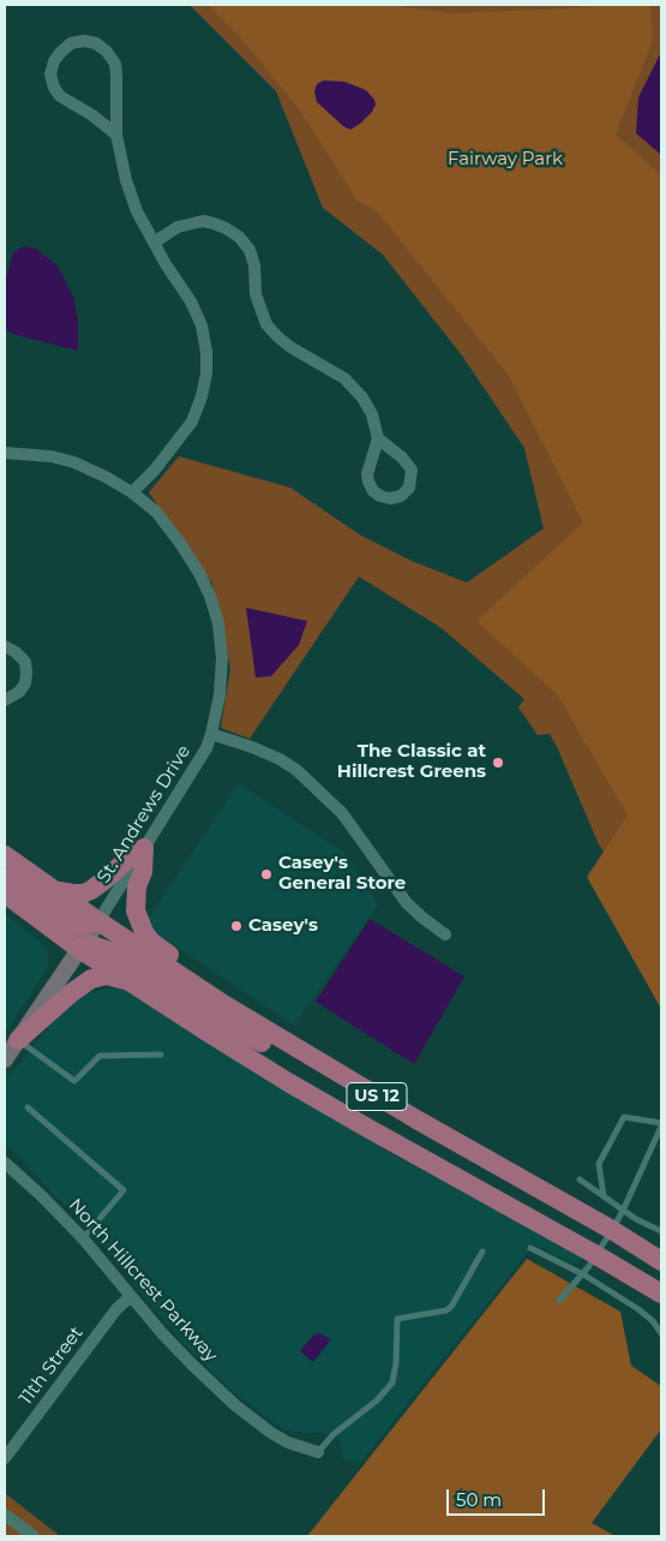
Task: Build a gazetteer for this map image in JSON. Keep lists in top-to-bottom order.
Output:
{
  "streets": {
    "main road": ["US 12"],
    "street": ["St. Andrews Drive", "North Hillcrest Parkway", "11th Street"]
  },
  "crossings": [
    ["St. Andrews Drive", "US 12"],
    ["North Hillcrest Parkway", "11th Street"]
  ],
  "parks": ["Fairway Park"],
  "places": ["The Classic at Hillcrest Greens", "Casey's General Store", "Casey's"],
  "scale_bar": "50 m"
}
